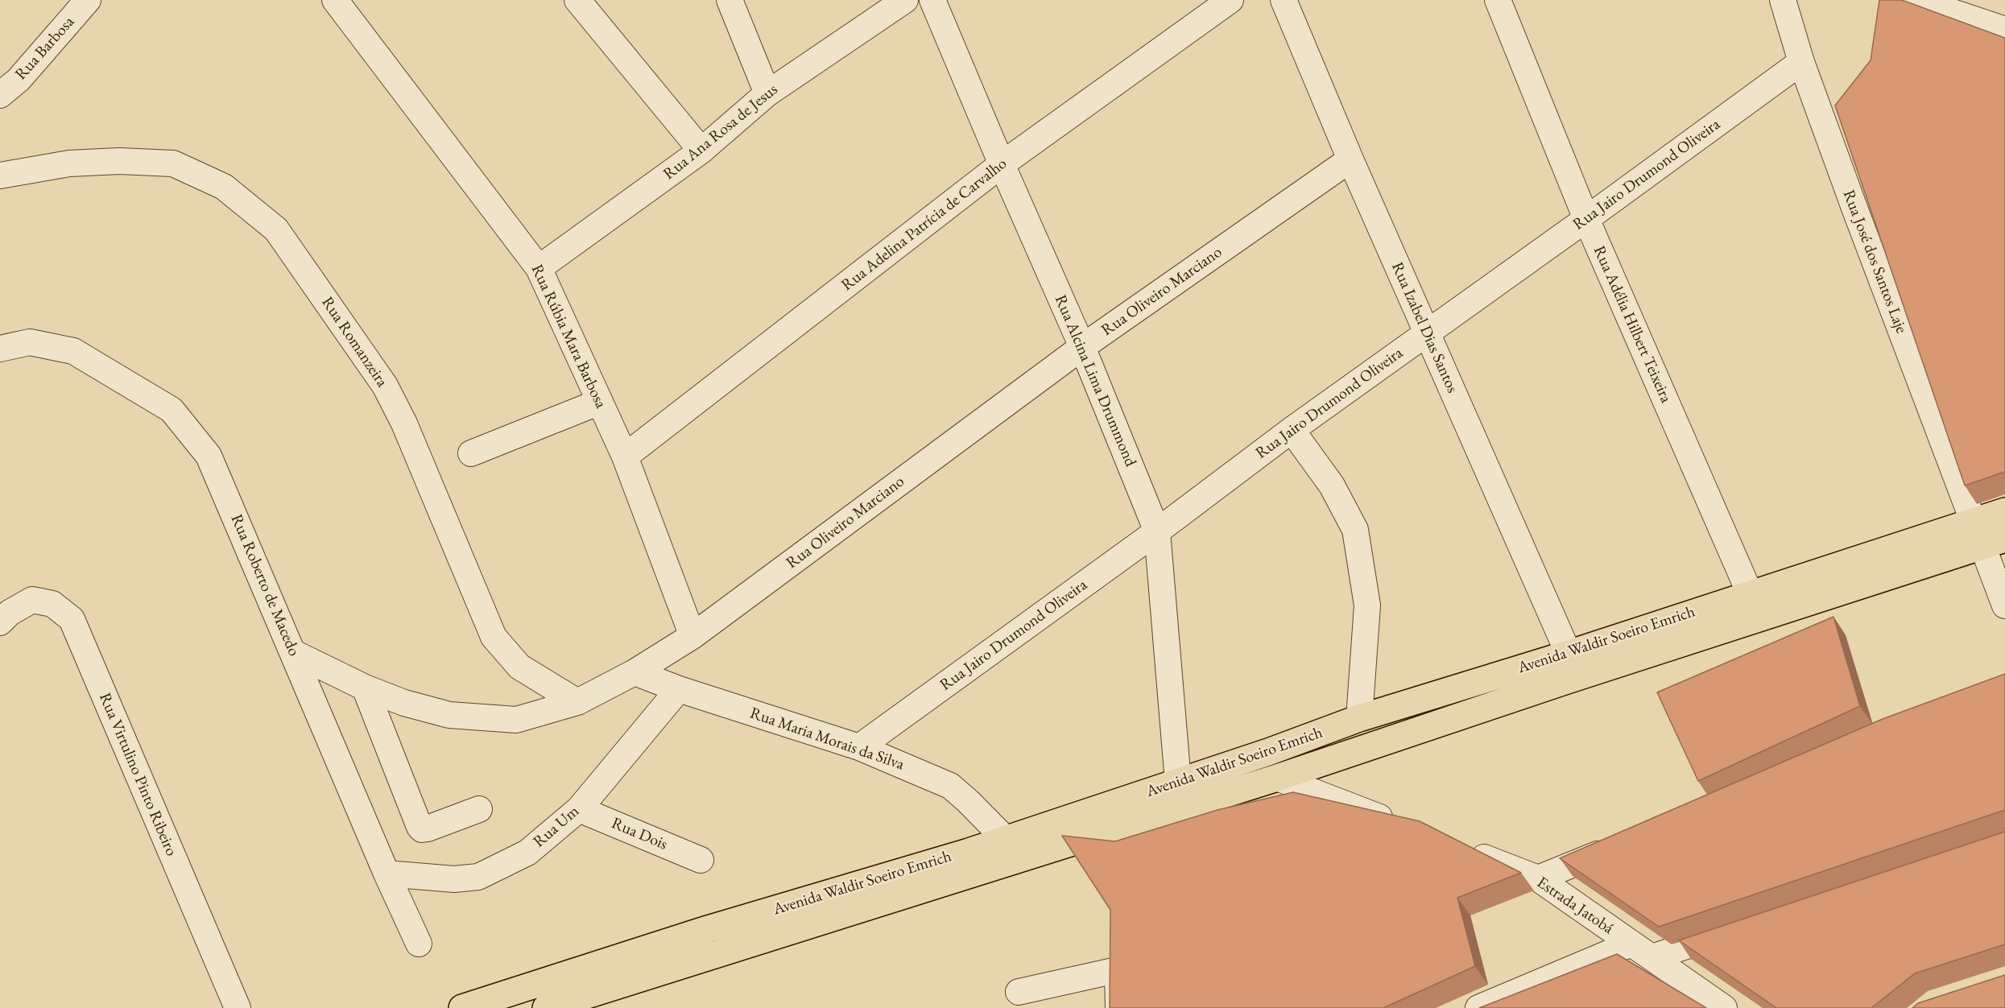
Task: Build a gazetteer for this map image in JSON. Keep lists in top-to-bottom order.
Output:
{
  "streets": {
    "main road": ["Avenida Waldir Soeiro Emrich"],
    "street": [
      "Rua Barbosa",
      "Rua Ana Rosa de Jesus",
      "Rua Jairo Drumond Oliveira",
      "Rua Adelina Patrícia de Carvalho",
      "Rua José dos Santos Laje",
      "Rua Oliveiro Marciano",
      "Rua Adélia Hilbert Teixeira",
      "Rua Izabel Dias Santos",
      "Rua Rúbia Mara Barbosa",
      "Rua Romanzeira",
      "Rua Alcina Lima Drummond",
      "Rua Roberto de Macedo",
      "Rua Maria Morais da Silva",
      "Rua Virtulino Pinto Ribeiro",
      "Rua Um",
      "Rua Dois",
      "Estrada Jatobá"
    ]
  },
  "crossings": [
    ["Rua Ana Rosa de Jesus", "Rua Rúbia Mara Barbosa"],
    ["Rua Jairo Drumond Oliveira", "Rua José dos Santos Laje"],
    ["Rua Jairo Drumond Oliveira", "Rua Adélia Hilbert Teixeira"],
    ["Rua Jairo Drumond Oliveira", "Rua Izabel Dias Santos"],
    ["Rua Jairo Drumond Oliveira", "Rua Alcina Lima Drummond"],
    ["Rua Jairo Drumond Oliveira", "Rua Maria Morais da Silva"],
    ["Rua Adelina Patrícia de Carvalho", "Rua Rúbia Mara Barbosa"],
    ["Rua Adelina Patrícia de Carvalho", "Rua Alcina Lima Drummond"],
    ["Rua José dos Santos Laje", "Avenida Waldir Soeiro Emrich"],
    ["Rua Oliveiro Marciano", "Rua Izabel Dias Santos"],
    ["Rua Oliveiro Marciano", "Rua Rúbia Mara Barbosa"],
    ["Rua Oliveiro Marciano", "Rua Romanzeira"],
    ["Rua Oliveiro Marciano", "Rua Alcina Lima Drummond"],
    ["Rua Oliveiro Marciano", "Rua Roberto de Macedo"],
    ["Rua Oliveiro Marciano", "Rua Maria Morais da Silva"],
    ["Rua Adélia Hilbert Teixeira", "Avenida Waldir Soeiro Emrich"],
    ["Rua Izabel Dias Santos", "Avenida Waldir Soeiro Emrich"],
    ["Rua Alcina Lima Drummond", "Avenida Waldir Soeiro Emrich"],
    ["Rua Roberto de Macedo", "Rua Um"],
    ["Avenida Waldir Soeiro Emrich", "Rua Maria Morais da Silva"],
    ["Rua Maria Morais da Silva", "Rua Um"],
    ["Rua Um", "Rua Dois"]
  ]
}
